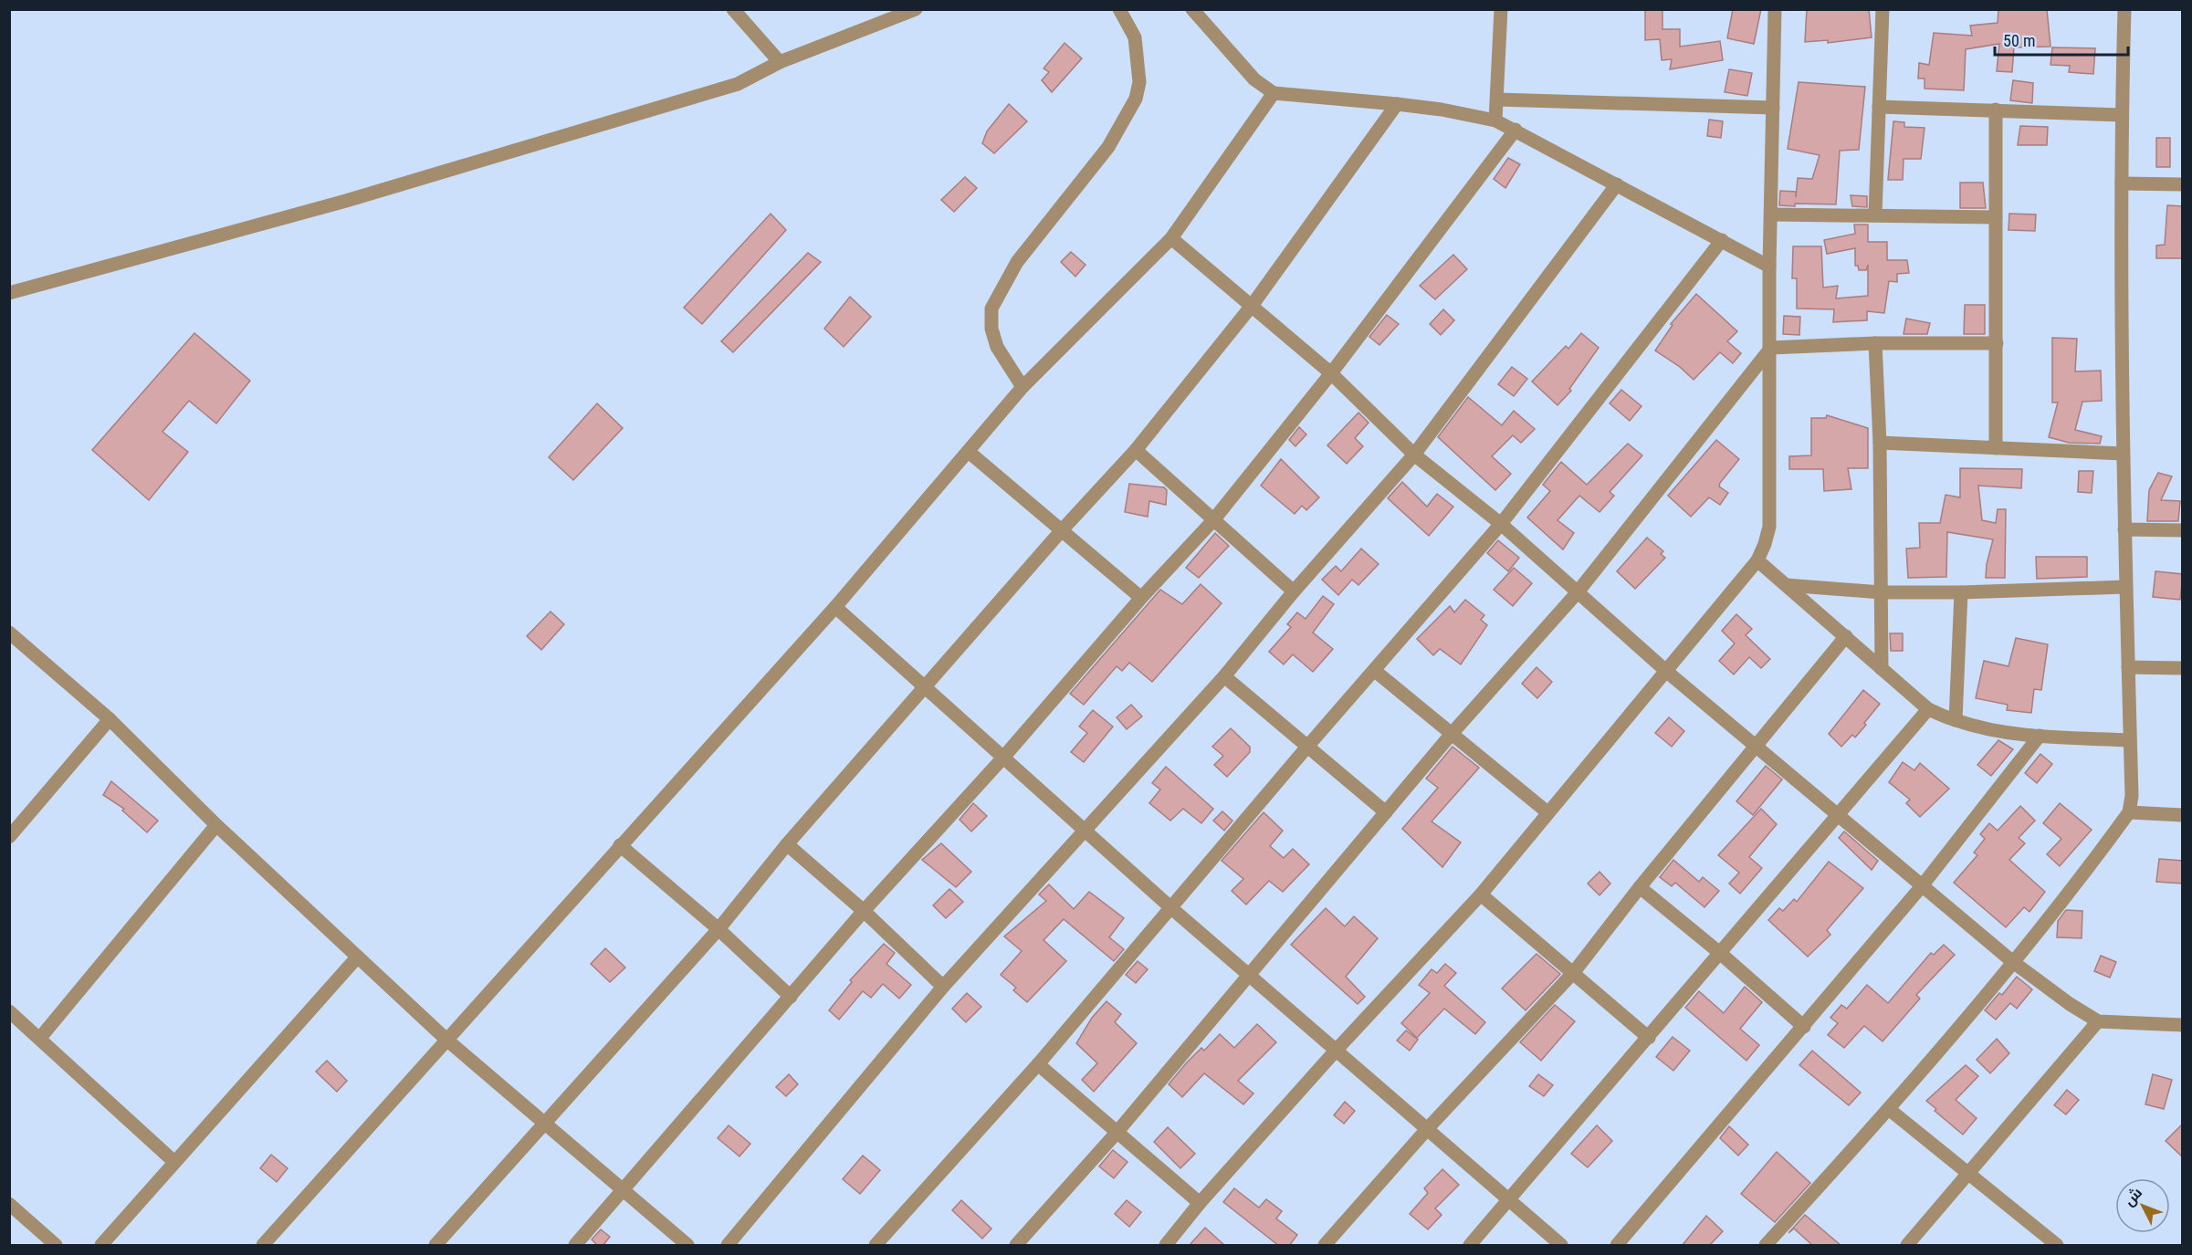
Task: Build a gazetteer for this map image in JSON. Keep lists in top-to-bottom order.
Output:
{
  "scale_bar": "50 m",
  "north": "top left"
}
